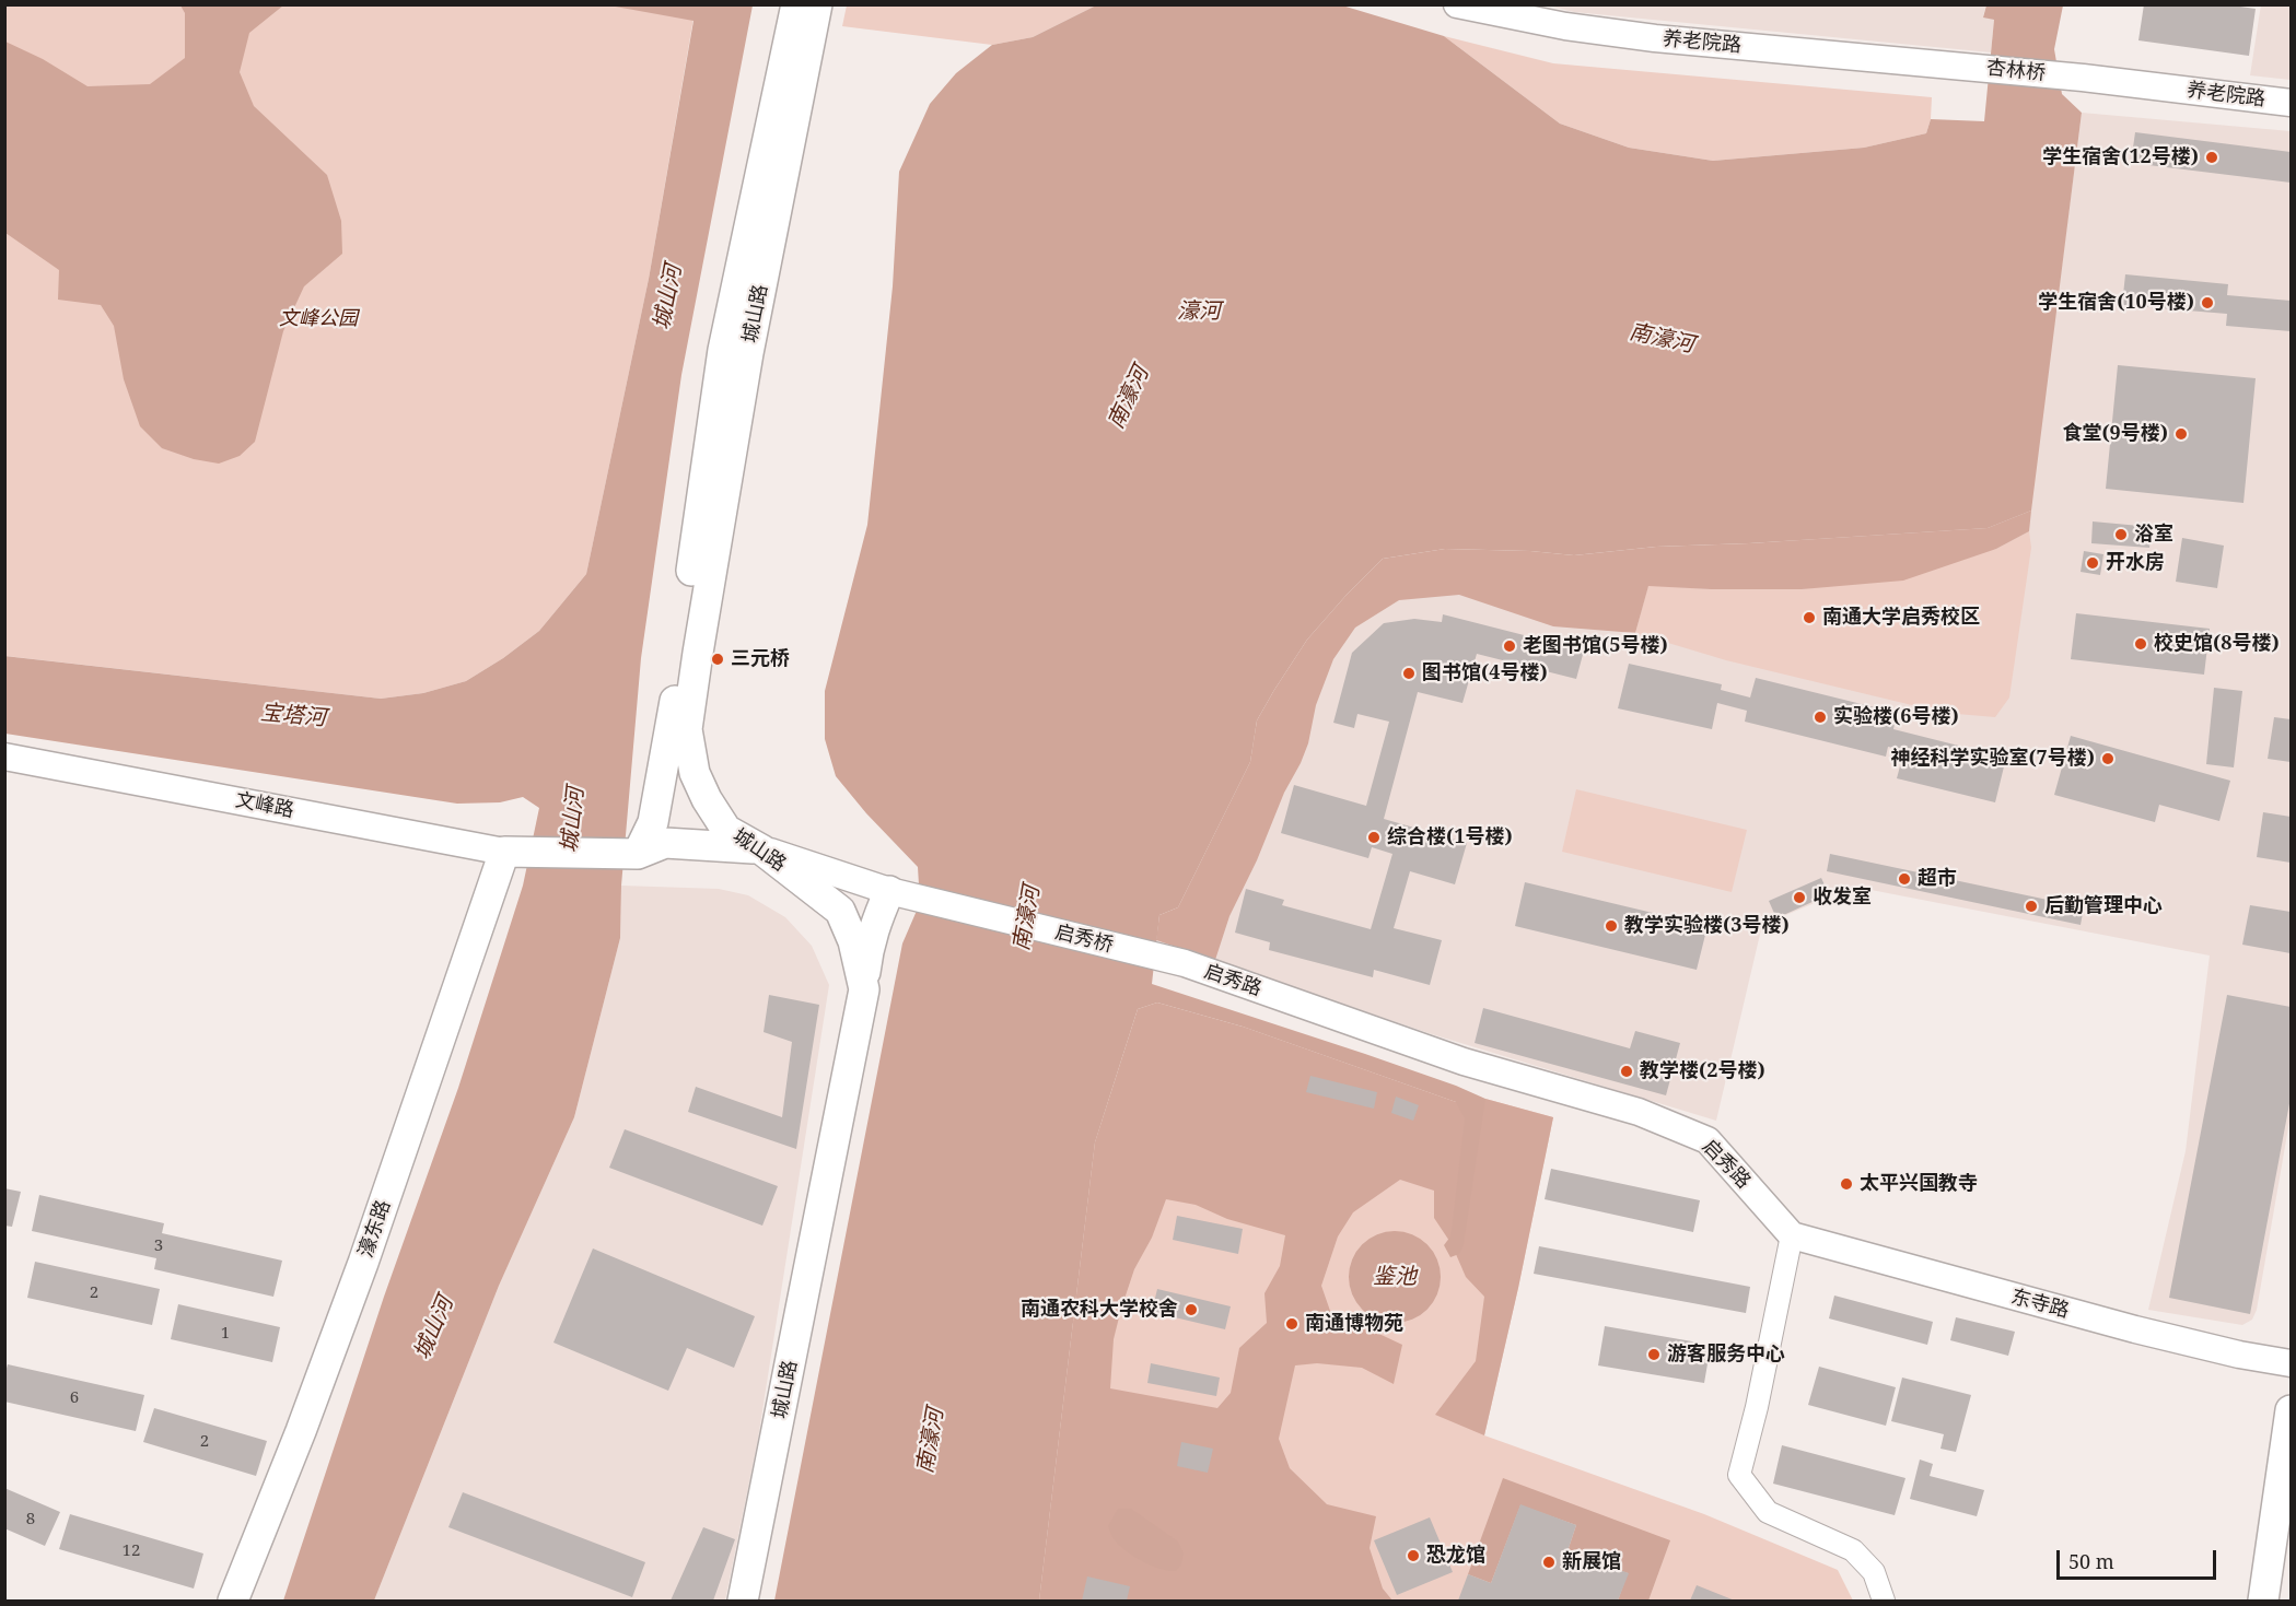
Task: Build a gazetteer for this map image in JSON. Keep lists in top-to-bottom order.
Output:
{
  "streets": {
    "main road": ["城山路", "濠东路"],
    "street": [
      "养老院路",
      "杏林桥",
      "文峰路",
      "启秀桥",
      "启秀路",
      "东寺路"
    ]
  },
  "crossings": [
    ["养老院路", "杏林桥"],
    ["文峰路", "濠东路"],
    ["启秀桥", "启秀路"],
    ["启秀路", "东寺路"]
  ],
  "water": [
    "城山河",
    "濠河",
    "南濠河",
    "宝塔河",
    "鉴池"
  ],
  "parks": ["文峰公园"],
  "places": [
    "学生宿舍(12号楼)",
    "学生宿舍(10号楼)",
    "食堂(9号楼)",
    "浴室",
    "开水房",
    "南通大学启秀校区",
    "校史馆(8号楼)",
    "老图书馆(5号楼)",
    "三元桥",
    "图书馆(4号楼)",
    "实验楼(6号楼)",
    "神经科学实验室(7号楼)",
    "综合楼(1号楼)",
    "超市",
    "收发室",
    "后勤管理中心",
    "教学实验楼(3号楼)",
    "教学楼(2号楼)",
    "太平兴国教寺",
    "南通农科大学校舍",
    "南通博物苑",
    "游客服务中心",
    "恐龙馆",
    "新展馆"
  ],
  "house_numbers": [
    "3",
    "2",
    "1",
    "6",
    "2",
    "8",
    "12"
  ],
  "scale_bar": "50 m"
}
